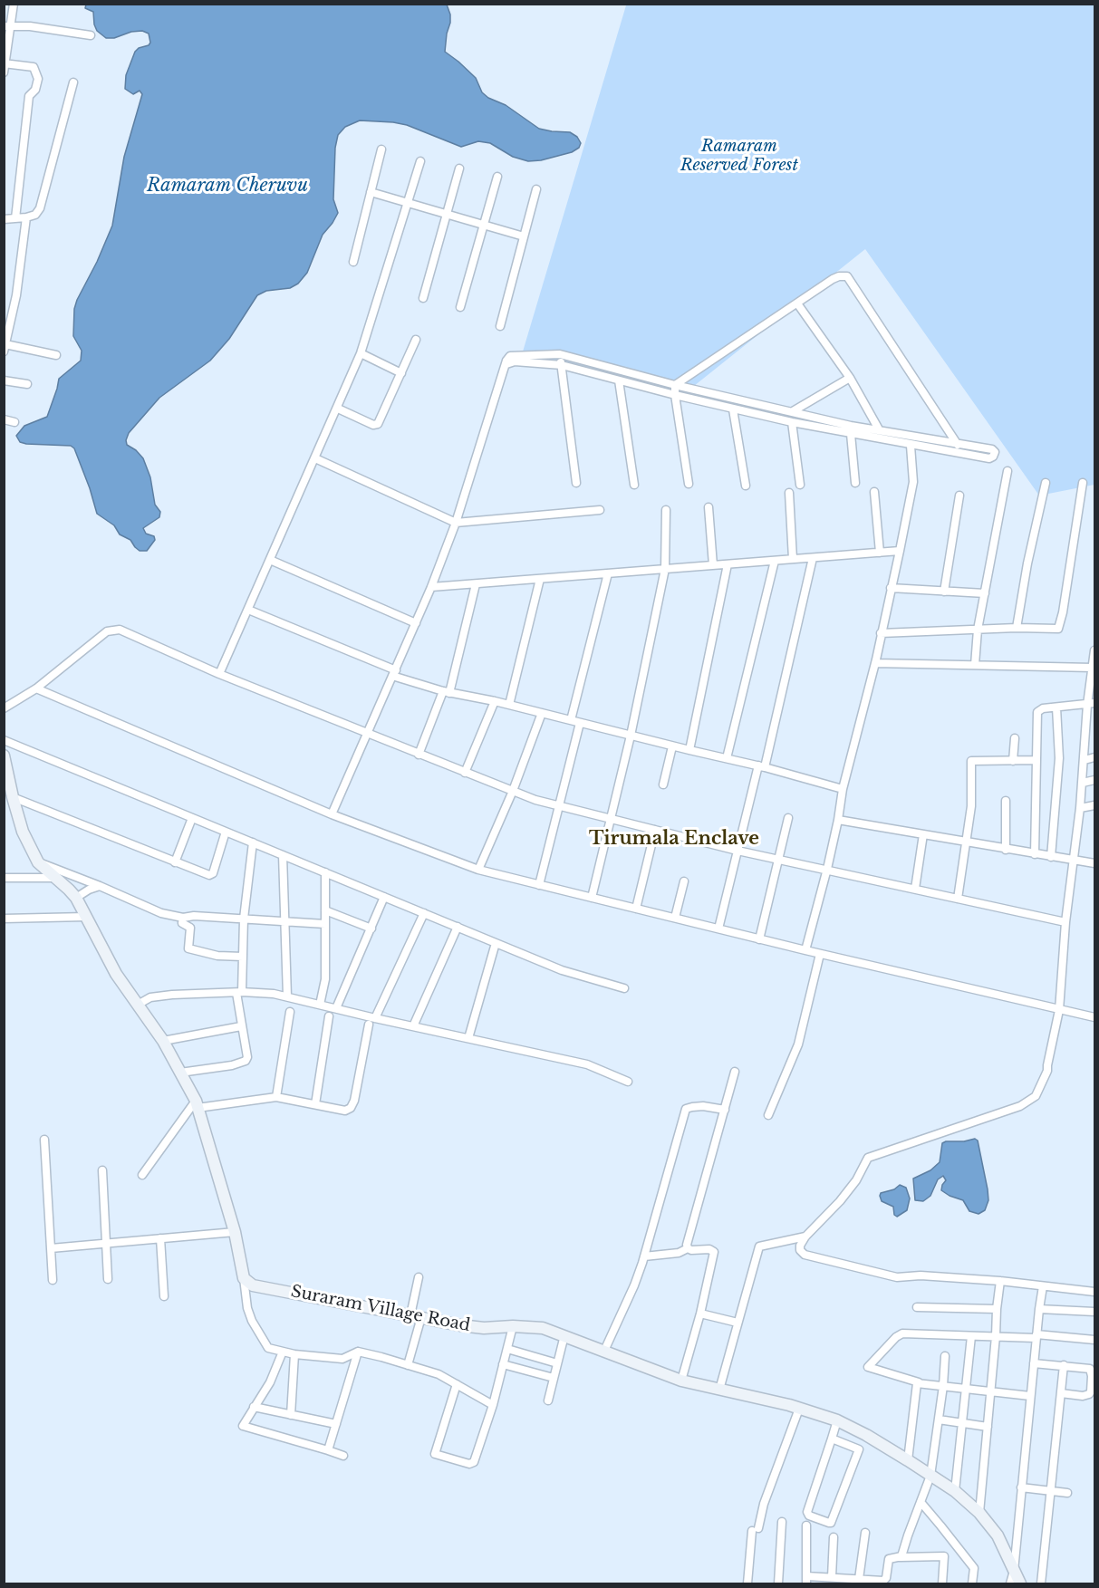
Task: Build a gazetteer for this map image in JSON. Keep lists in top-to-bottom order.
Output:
{
  "streets": {
    "main road": ["Suraram Village Road"]
  },
  "districts": ["Tirumala Enclave"],
  "water": ["Ramaram Cheruvu"],
  "parks": ["Ramaram Reserved Forest"]
}
